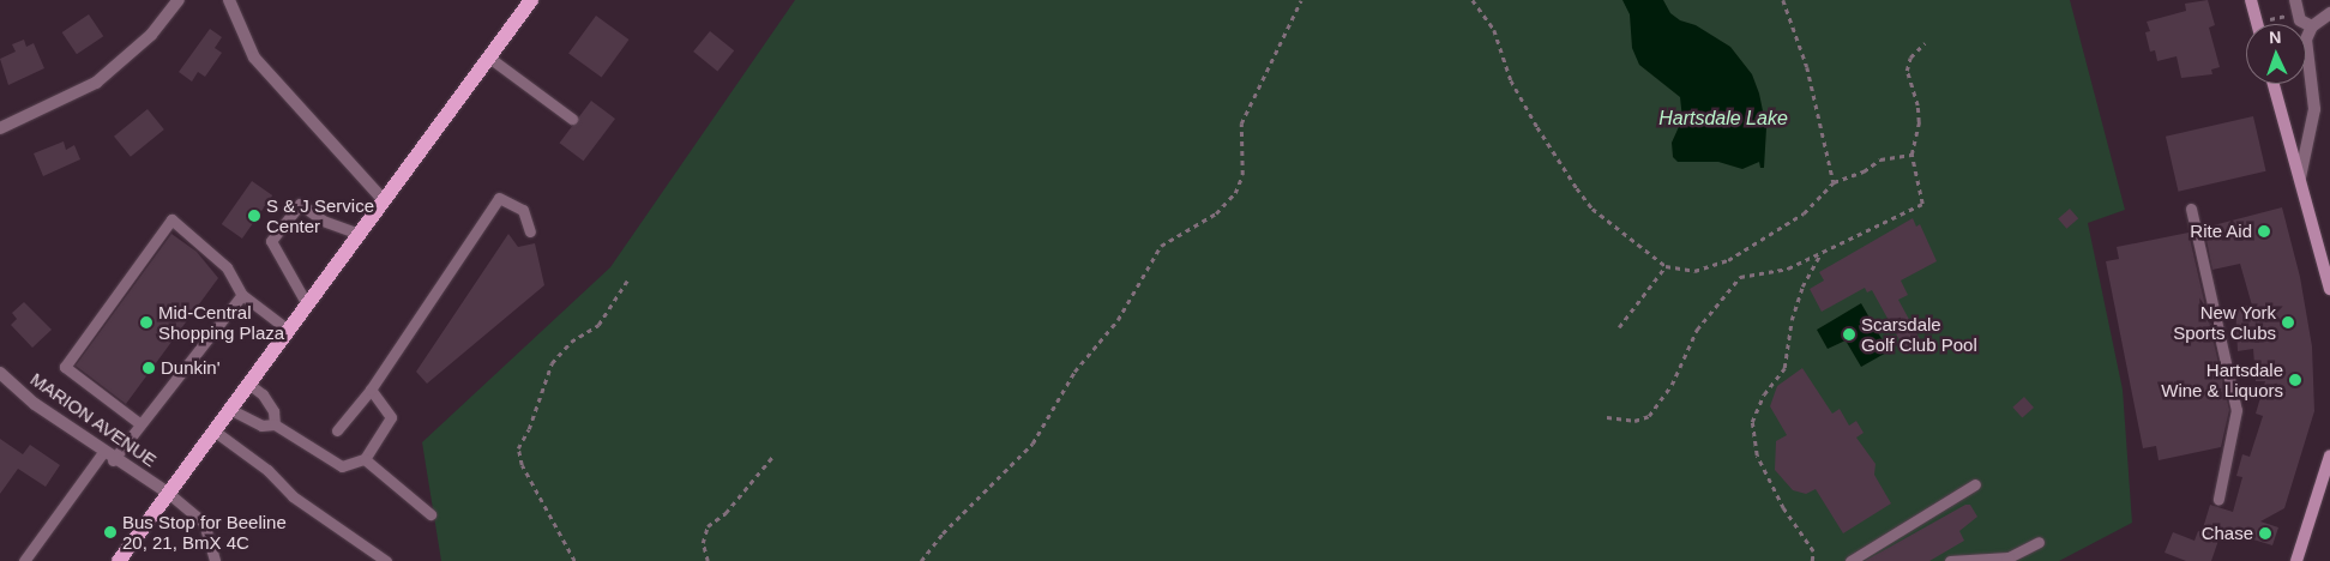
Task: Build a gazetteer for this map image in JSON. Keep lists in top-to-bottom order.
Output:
{
  "streets": {
    "street": ["MARION AVENUE"]
  },
  "water": ["Hartsdale Lake"],
  "places": [
    "S & J Service Center",
    "Rite Aid",
    "Mid-Central Shopping Plaza",
    "New York Sports Clubs",
    "Scarsdale Golf Club Pool",
    "Dunkin'",
    "Hartsdale Wine & Liquors",
    "Bus Stop for Beeline 20, 21, BmX 4C",
    "Chase"
  ],
  "north": "top"
}
